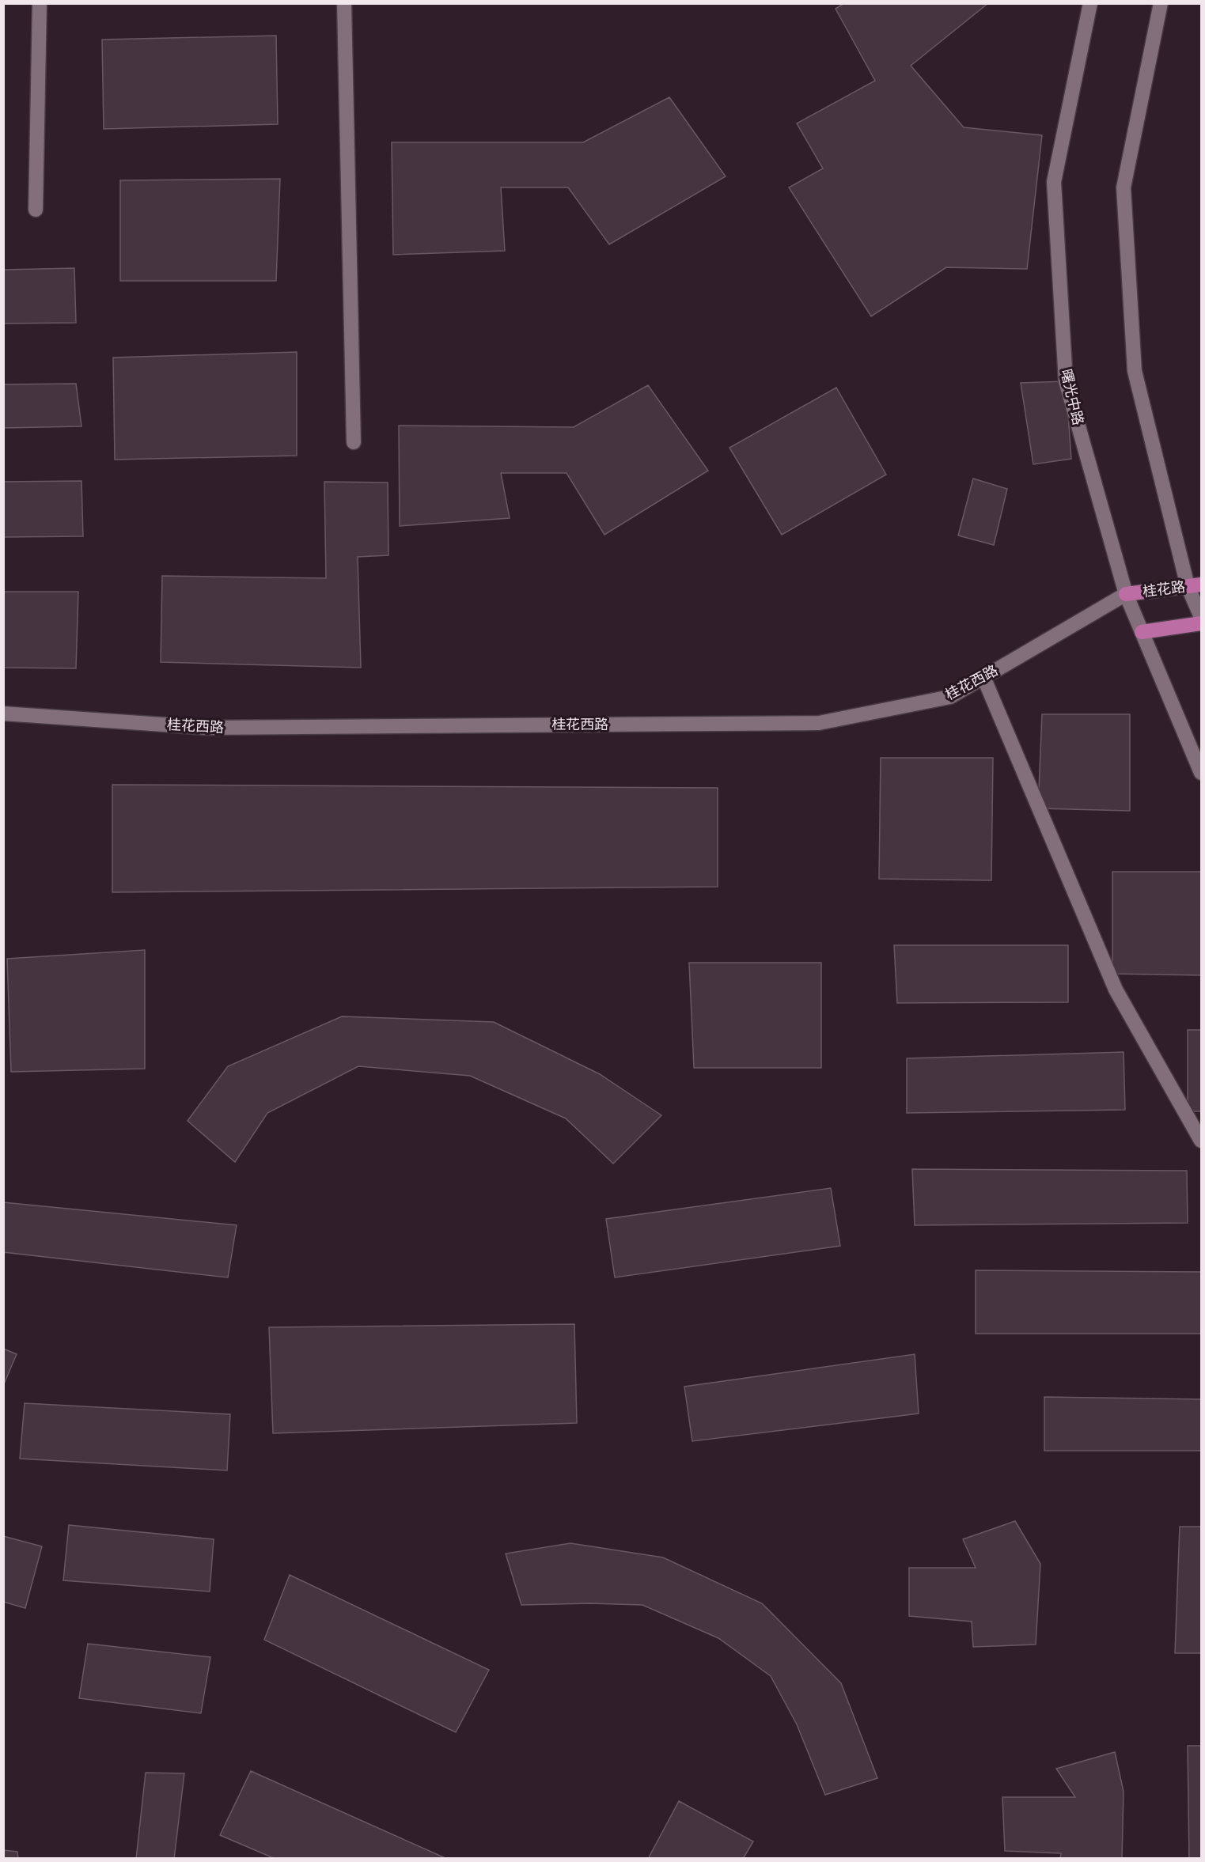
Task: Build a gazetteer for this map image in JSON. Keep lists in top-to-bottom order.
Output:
{
  "streets": {
    "main road": ["桂花路"],
    "street": ["曙光中路", "桂花西路"]
  },
  "crossings": [
    ["曙光中路", "桂花路"],
    ["曙光中路", "桂花西路"],
    ["桂花路", "桂花西路"]
  ]
}
